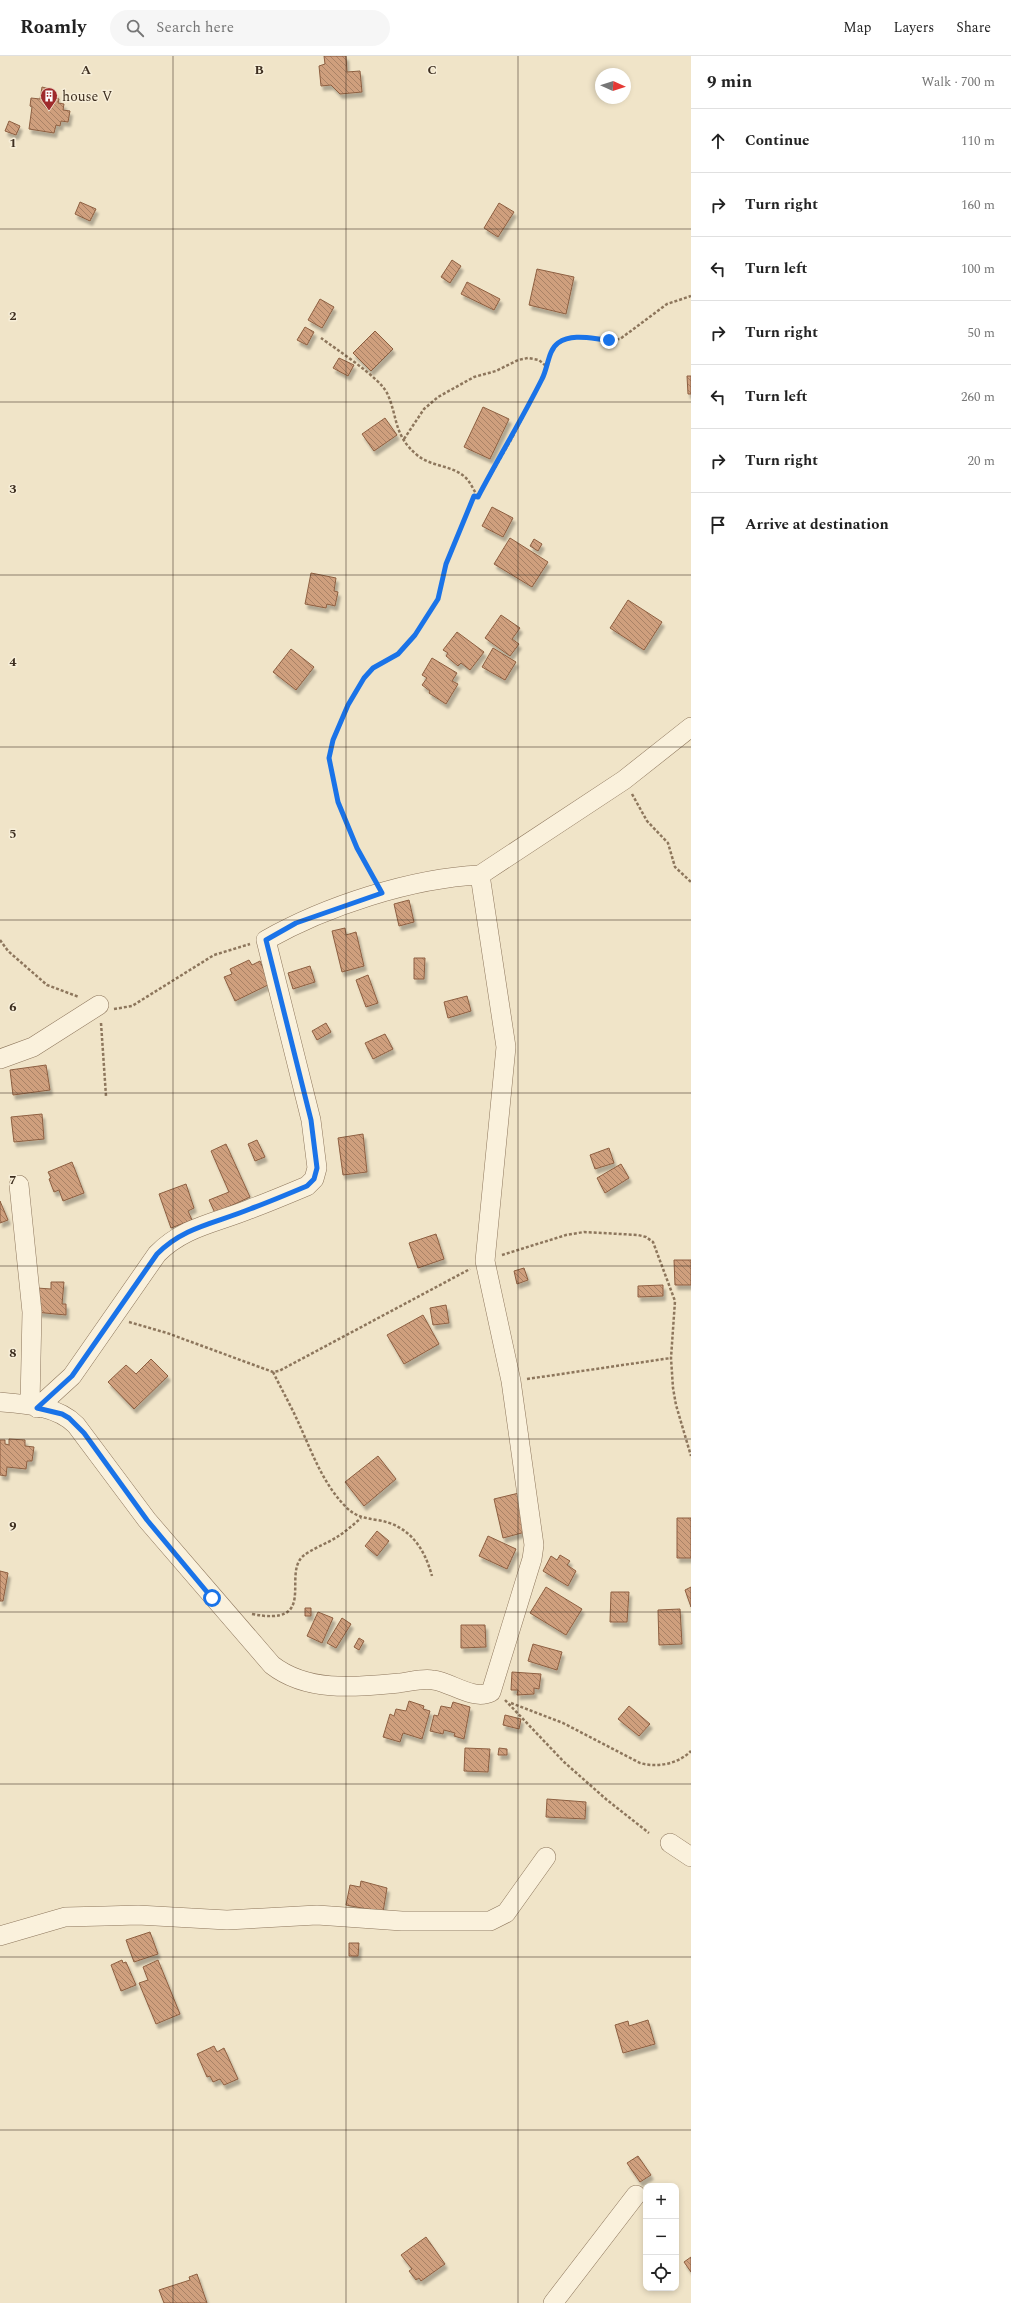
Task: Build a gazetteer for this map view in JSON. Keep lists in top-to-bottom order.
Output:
{
  "places": {
    "building": ["house V"]
  },
  "north": "right",
  "page": {
    "header": "Roamly",
    "search": "Search here",
    "nav": ["Map", "Layers", "Share"],
    "heading": ["9 min", "Walk · 700 m"],
    "list": [
      ["Continue", "110 m"],
      ["Turn right", "160 m"],
      ["Turn left", "100 m"],
      ["Turn right", "50 m"],
      ["Turn left", "260 m"],
      ["Turn right", "20 m"],
      "Arrive at destination"
    ],
    "map_buttons": ["+", "−"]
  },
  "grid": {
    "columns": ["A", "B", "C"],
    "rows": [
      "1",
      "2",
      "3",
      "4",
      "5",
      "6",
      "7",
      "8",
      "9"
    ]
  }
}
